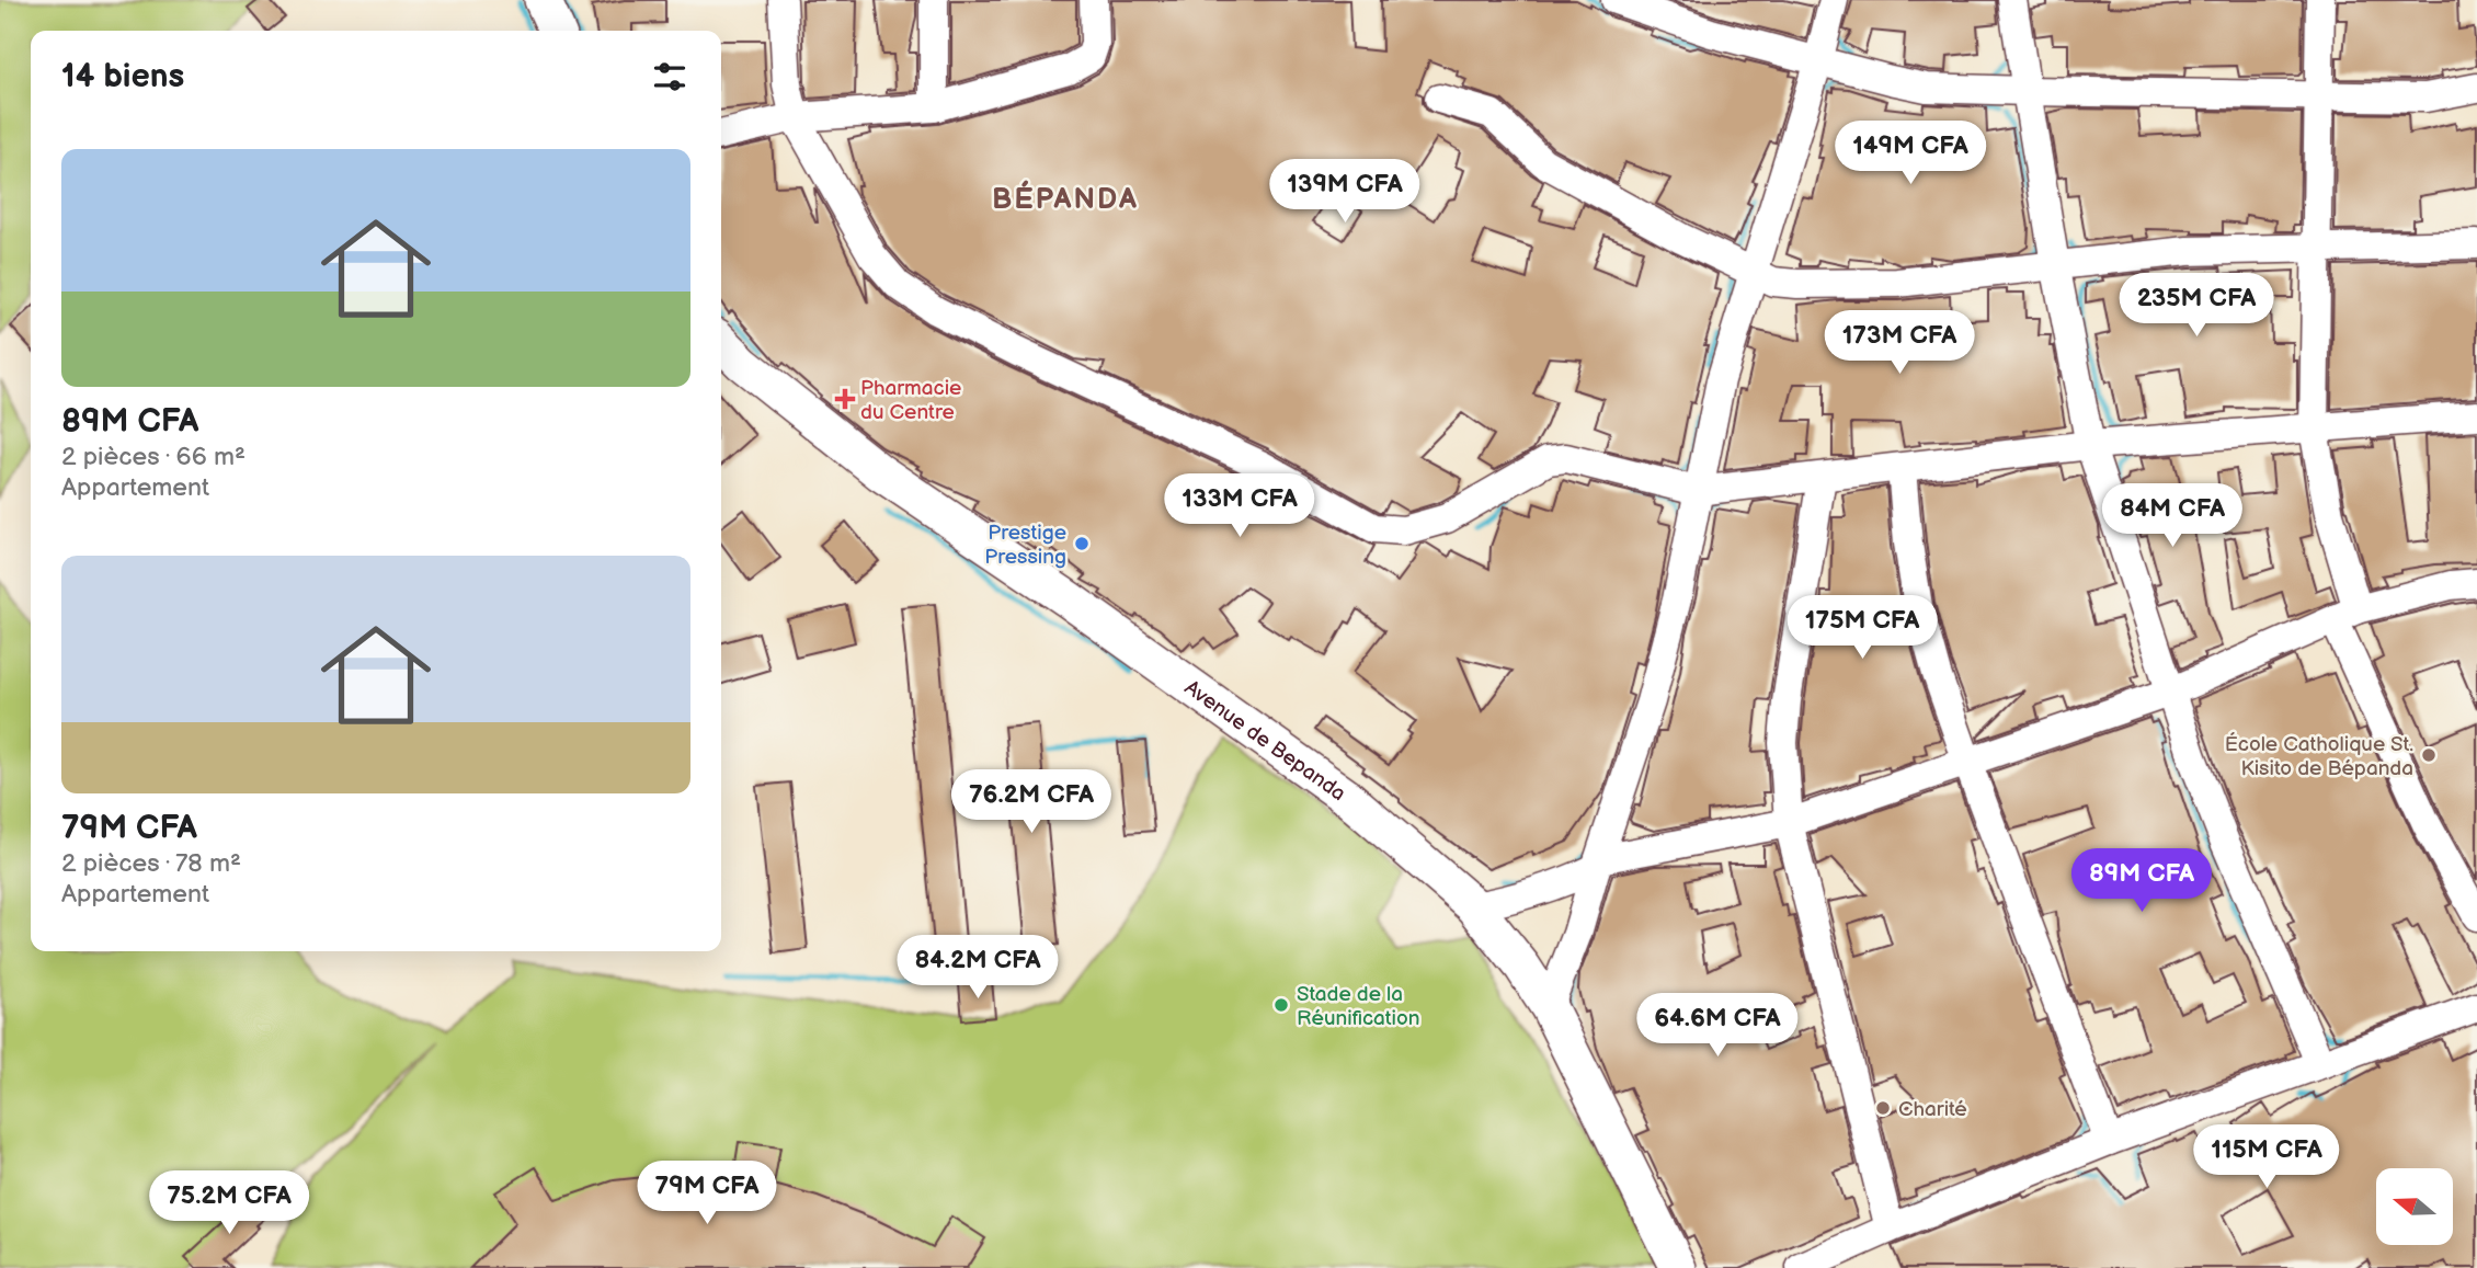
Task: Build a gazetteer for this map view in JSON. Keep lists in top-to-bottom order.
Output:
{
  "streets": {
    "main road": ["Avenue de Bepanda"]
  },
  "districts": ["BÉPANDA"],
  "places": {
    "health": ["Pharmacie du Centre"],
    "other": [
      "Prestige Pressing",
      "École Catholique St. Kisito de Bépanda",
      "Stade de la Réunification",
      "Charité"
    ]
  },
  "north": "left",
  "page": {
    "heading": "14 biens",
    "price": [
      "149M CFA",
      "139M CFA",
      "235M CFA",
      "173M CFA",
      "133M CFA",
      "84M CFA",
      "175M CFA",
      "76.2M CFA",
      "89M CFA",
      "84.2M CFA",
      "64.6M CFA",
      "115M CFA",
      "79M CFA",
      "75.2M CFA"
    ],
    "list": [
      {
        "name": "89M CFA",
        "note": "2 pièces · 66 m² · Appartement"
      },
      {
        "name": "79M CFA",
        "note": "2 pièces · 78 m² · Appartement"
      }
    ]
  }
}
